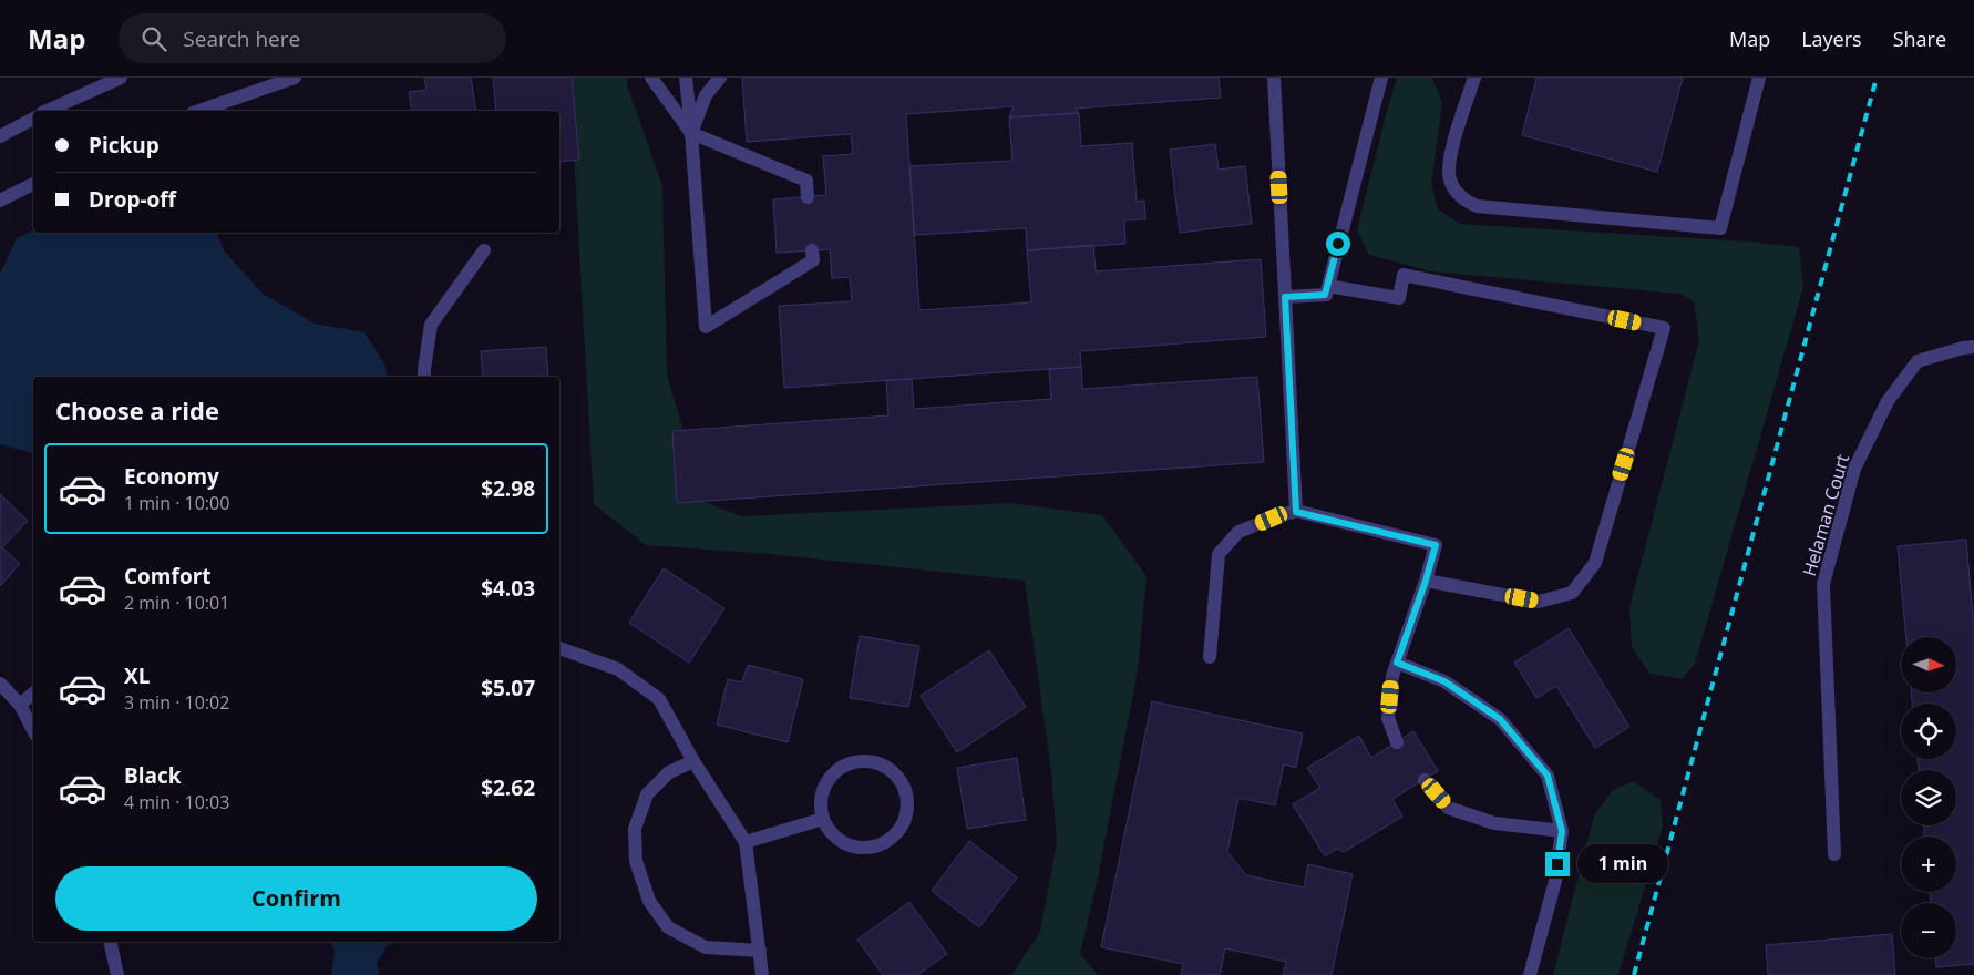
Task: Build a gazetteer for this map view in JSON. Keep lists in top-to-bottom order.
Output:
{
  "streets": {
    "street": ["Helaman Court"]
  },
  "north": "right",
  "page": {
    "header": "Map",
    "search": "Search here",
    "nav": ["Map", "Layers", "Share"],
    "banner": ["Pickup", "Drop-off"],
    "heading": "Choose a ride",
    "list": [
      {
        "name": "Economy",
        "note": "1 min · 10:00",
        "value": "$2.98"
      },
      {
        "name": "Comfort",
        "note": "2 min · 10:01",
        "value": "$4.03"
      },
      {
        "name": "XL",
        "note": "3 min · 10:02",
        "value": "$5.07"
      },
      {
        "name": "Black",
        "note": "4 min · 10:03",
        "value": "$2.62"
      }
    ],
    "map_buttons": ["+", "−"],
    "bubble": "1 min",
    "buttons": "Confirm"
  }
}
